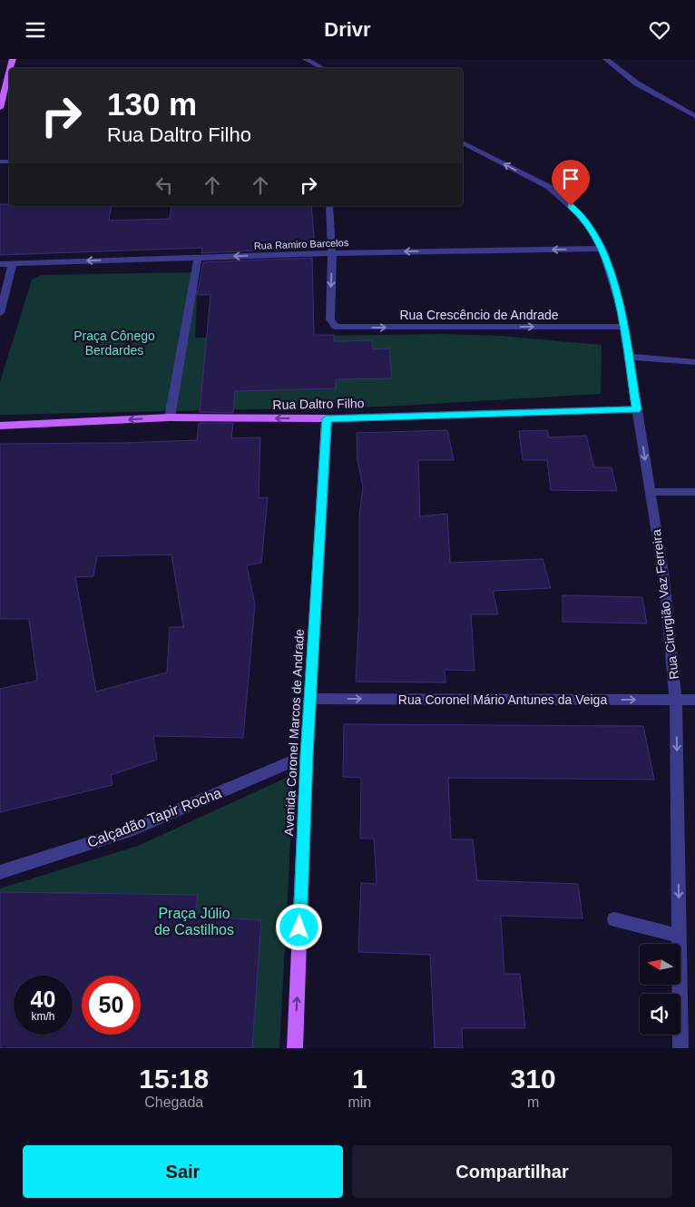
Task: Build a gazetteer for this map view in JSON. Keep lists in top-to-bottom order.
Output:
{
  "streets": {
    "main road": ["Rua Daltro Filho", "Avenida Coronel Marcos de Andrade"],
    "street": [
      "Rua Ramiro Barcelos",
      "Rua Crescêncio de Andrade",
      "Rua Cirurgião Vaz Ferreira",
      "Rua Coronel Mário Antunes da Veiga",
      "Calçadão Tapir Rocha"
    ]
  },
  "crossings": [
    ["Rua Ramiro Barcelos", "Rua Crescêncio de Andrade"],
    ["Rua Ramiro Barcelos", "Rua Cirurgião Vaz Ferreira"],
    ["Rua Crescêncio de Andrade", "Rua Cirurgião Vaz Ferreira"],
    ["Rua Daltro Filho", "Rua Cirurgião Vaz Ferreira"],
    ["Rua Daltro Filho", "Avenida Coronel Marcos de Andrade"],
    ["Rua Cirurgião Vaz Ferreira", "Rua Coronel Mário Antunes da Veiga"],
    ["Rua Coronel Mário Antunes da Veiga", "Avenida Coronel Marcos de Andrade"],
    ["Avenida Coronel Marcos de Andrade", "Calçadão Tapir Rocha"]
  ],
  "one_way": [
    "Rua Ramiro Barcelos",
    "Rua Crescêncio de Andrade",
    "Rua Daltro Filho",
    "Rua Coronel Mário Antunes da Veiga",
    "Avenida Coronel Marcos de Andrade"
  ],
  "parks": ["Praça Cônego Berdardes", "Praça Júlio de Castilhos"],
  "north": "left",
  "page": {
    "header": "Drivr",
    "turn": ["130 m", "Rua Daltro Filho"],
    "speed": "40 km/h",
    "limit": "50",
    "eta": [
      "15:18",
      "Chegada",
      "1",
      "min",
      "310",
      "m"
    ],
    "buttons": ["Sair", "Compartilhar"]
  }
}
